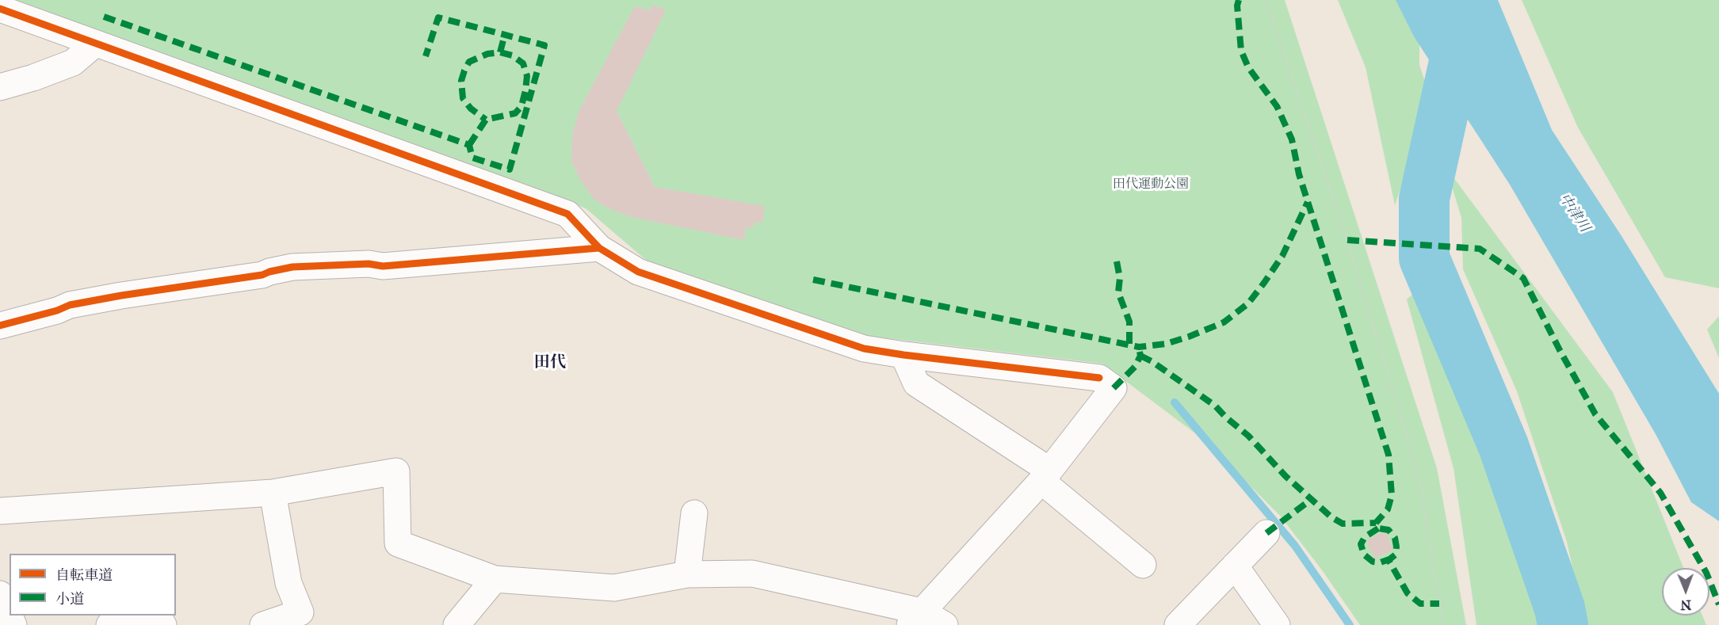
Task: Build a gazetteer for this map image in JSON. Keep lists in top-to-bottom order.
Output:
{
  "districts": ["田代"],
  "water": ["中津川"],
  "parks": ["田代運動公園"],
  "legend": ["自転車道", "小道"],
  "north": "bottom"
}
